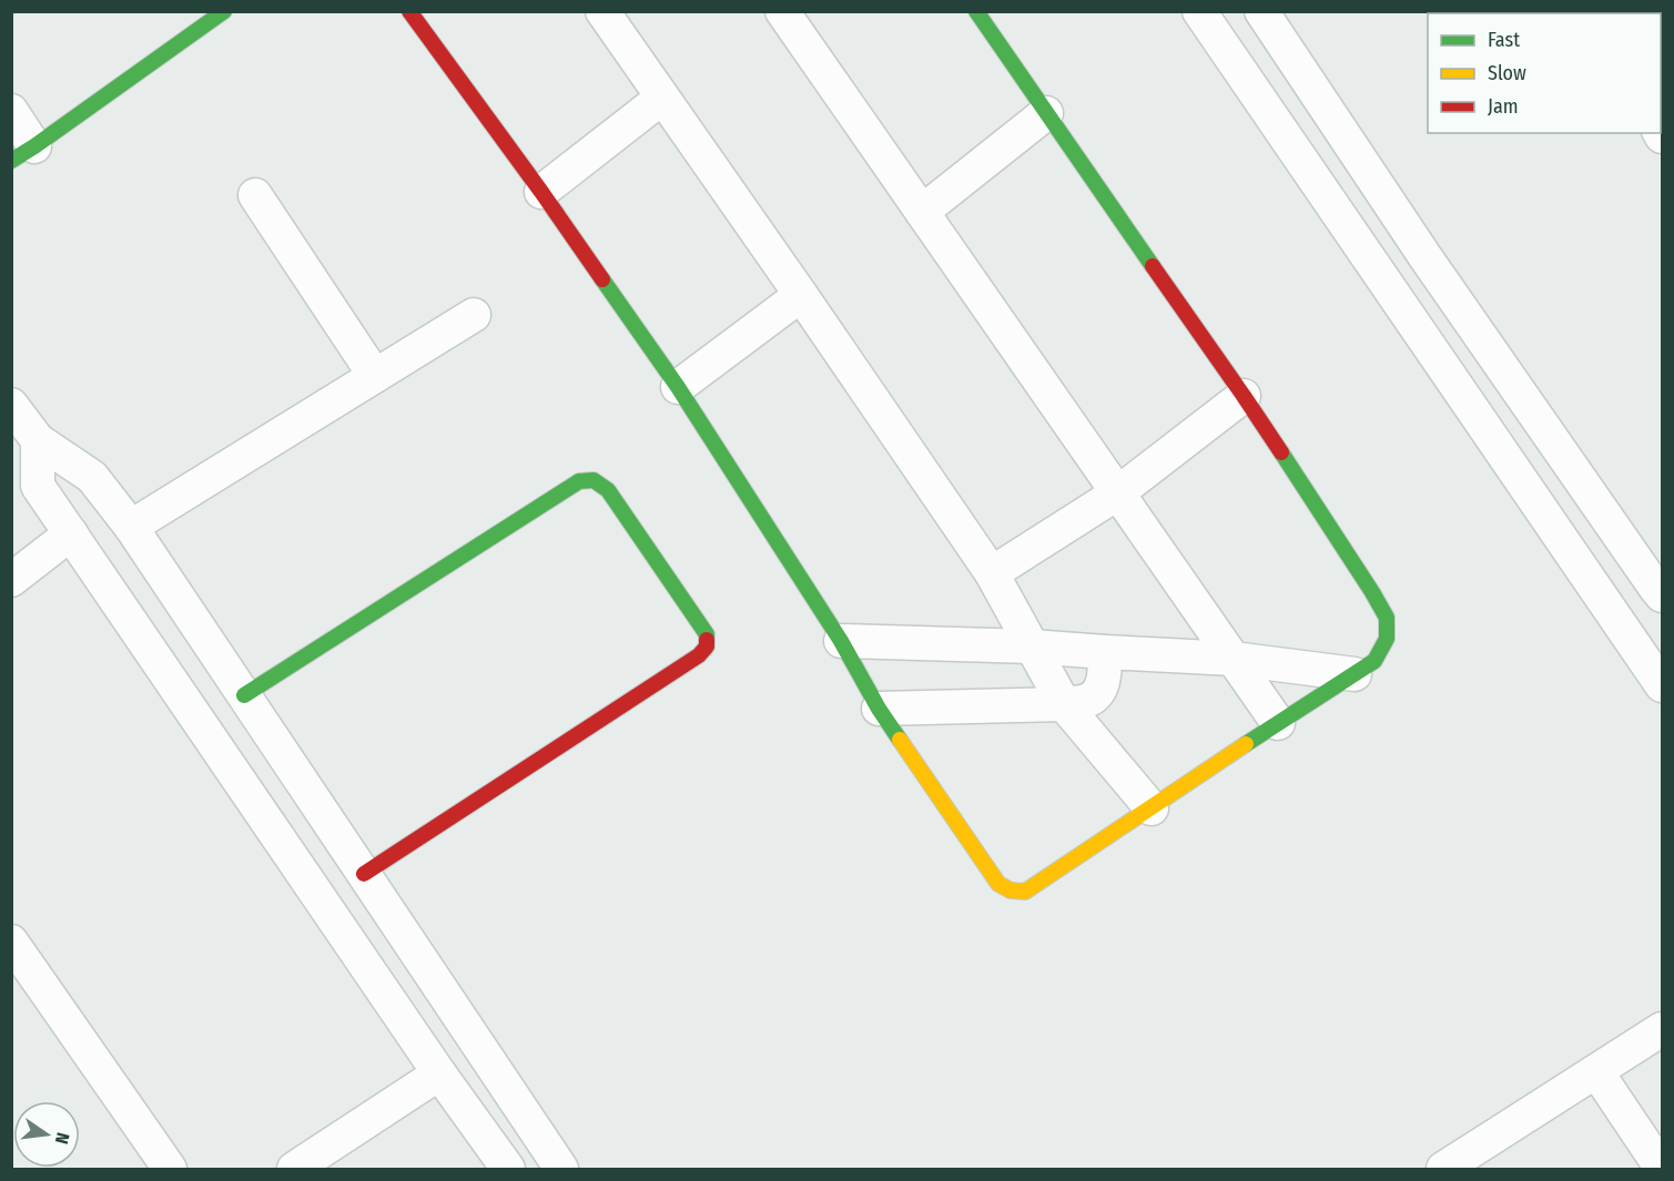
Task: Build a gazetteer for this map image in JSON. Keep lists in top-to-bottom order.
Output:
{
  "legend": ["Fast", "Slow", "Jam"],
  "north": "right"
}
